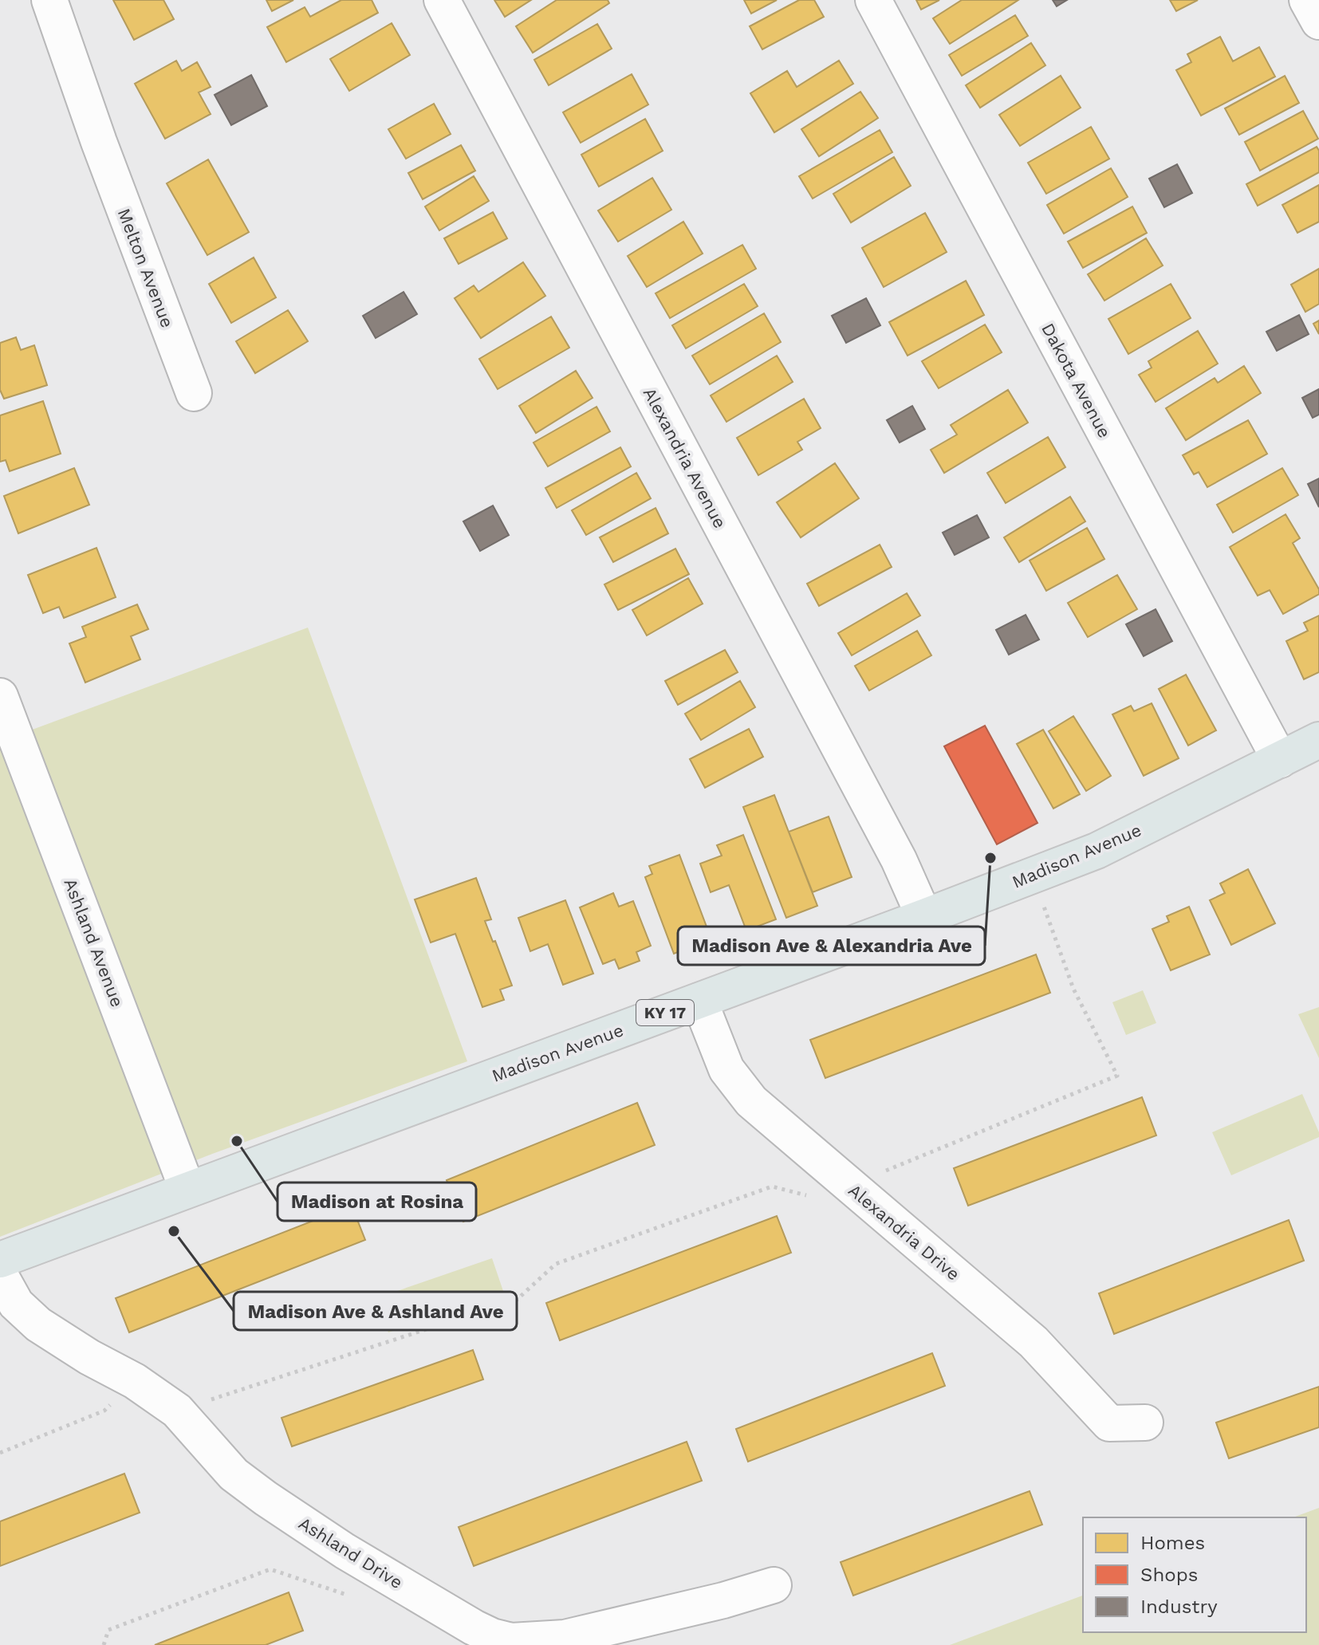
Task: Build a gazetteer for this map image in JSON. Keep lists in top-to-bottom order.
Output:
{
  "streets": {
    "main road": ["Madison Avenue", "KY 17"],
    "street": [
      "Melton Avenue",
      "Dakota Avenue",
      "Alexandria Avenue",
      "Ashland Avenue",
      "Alexandria Drive",
      "Ashland Drive"
    ]
  },
  "crossings": [
    ["Dakota Avenue", "Madison Avenue"],
    ["Alexandria Avenue", "Madison Avenue"],
    ["Madison Avenue", "Ashland Avenue"],
    ["Madison Avenue", "Alexandria Drive"]
  ],
  "places": ["Madison Ave & Alexandria Ave", "Madison at Rosina", "Madison Ave & Ashland Ave"],
  "legend": ["Homes", "Shops", "Industry"]
}
